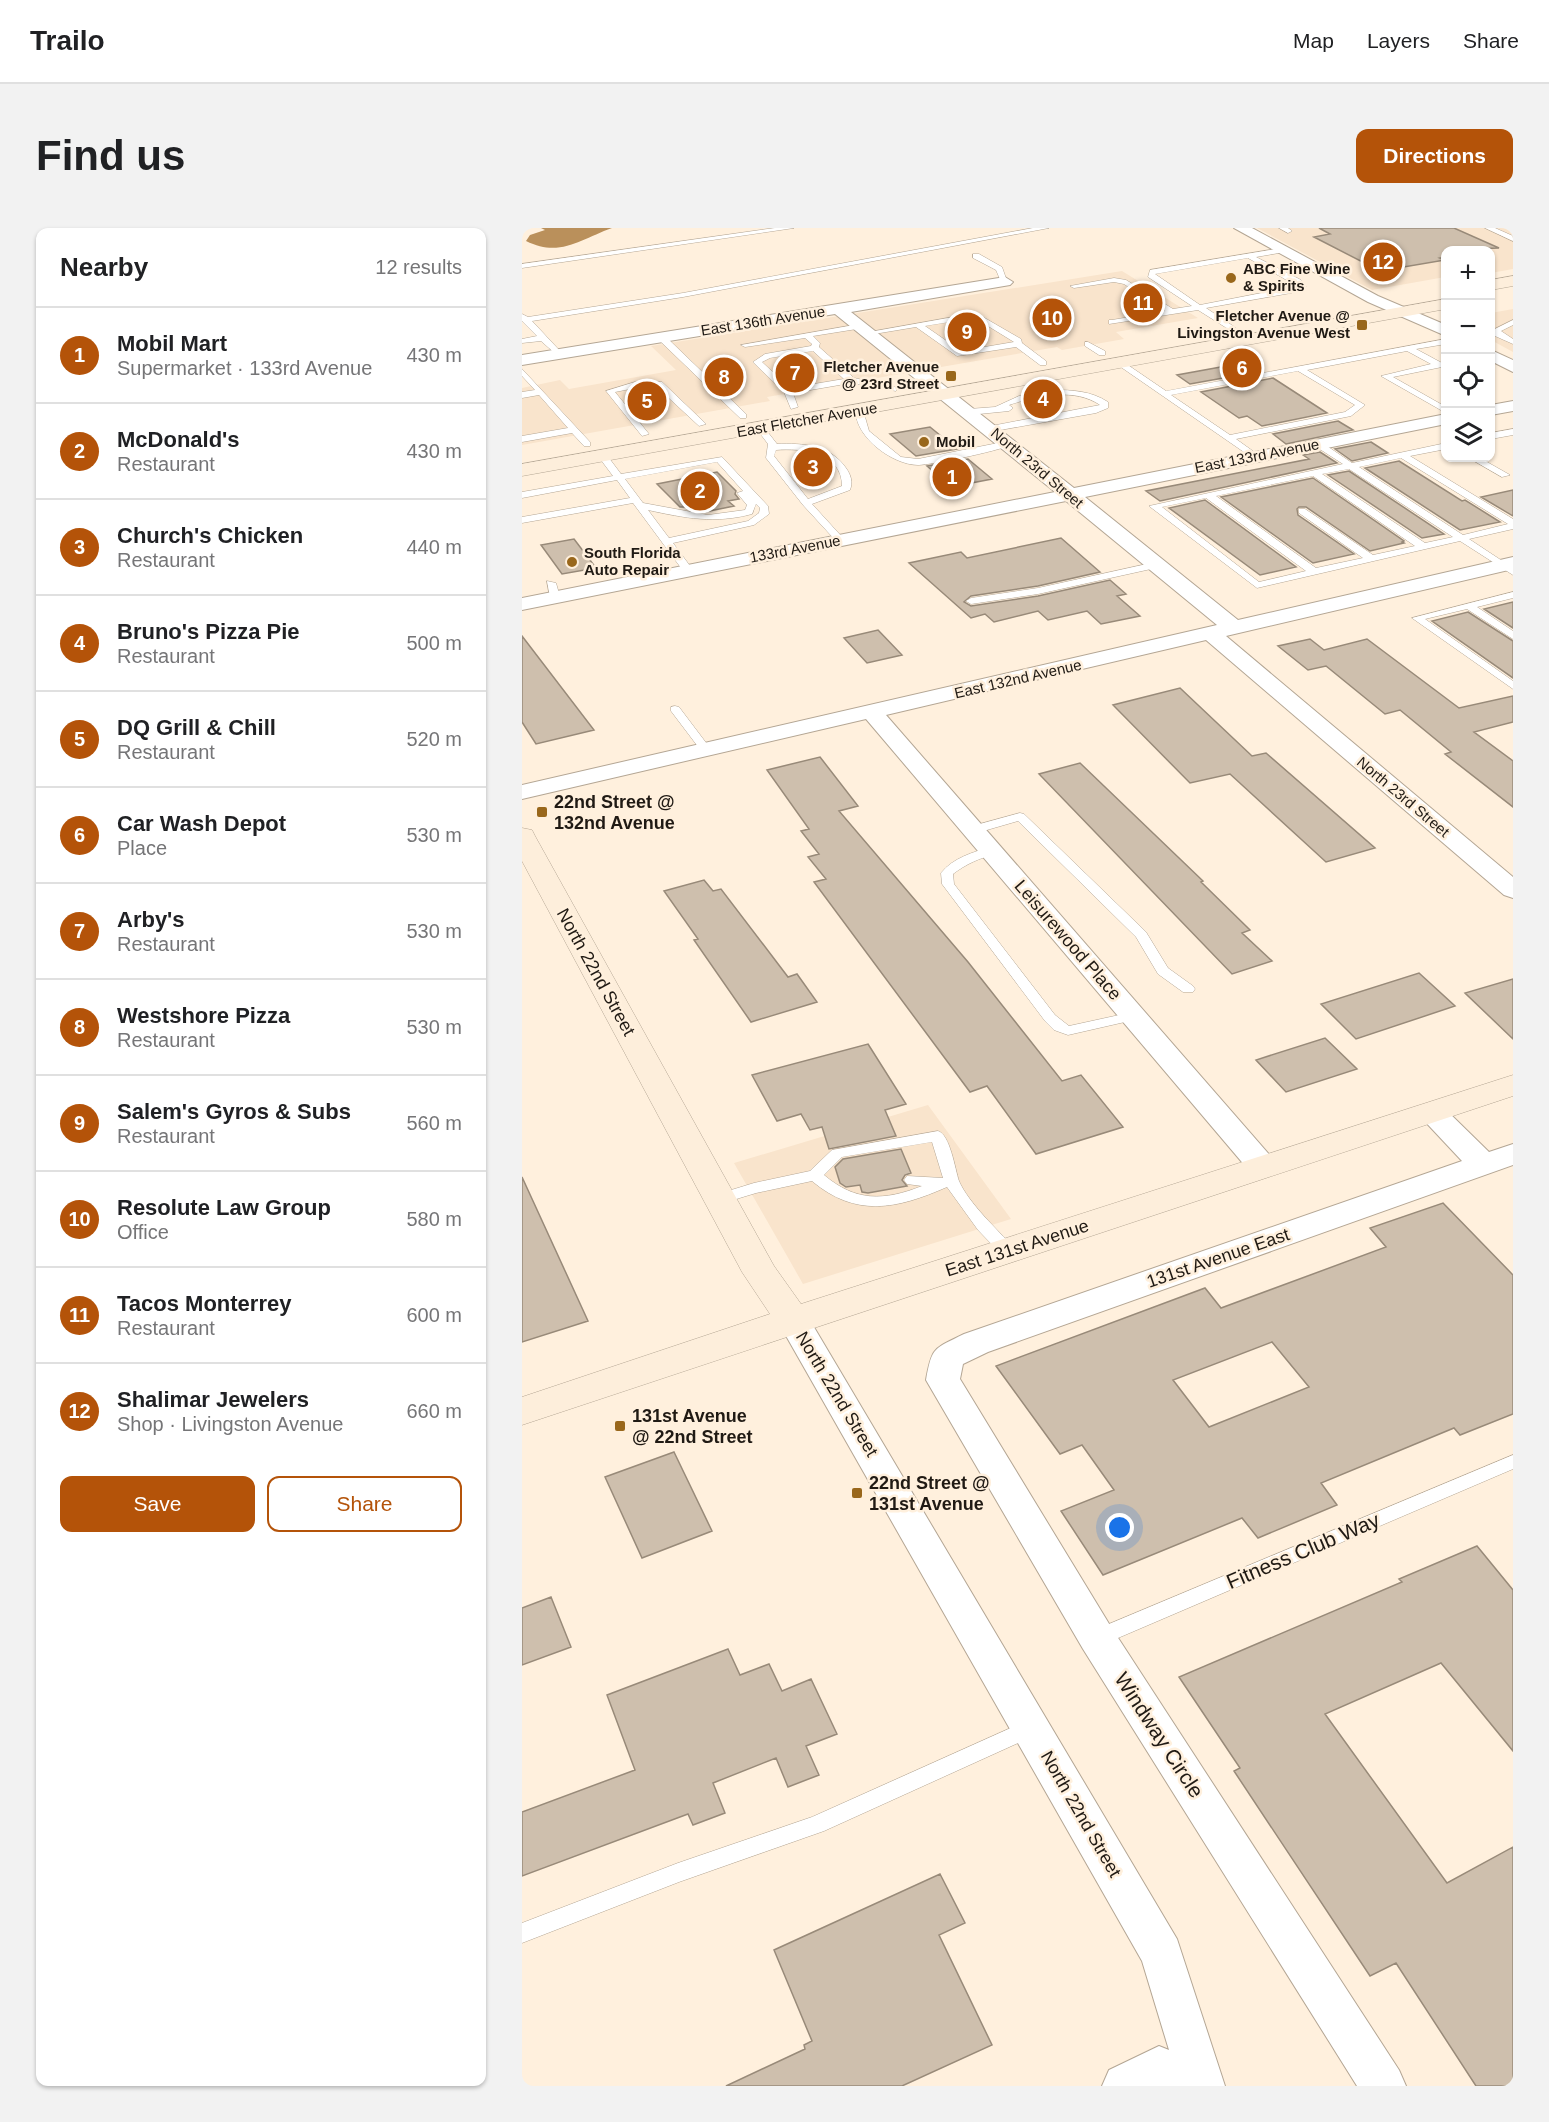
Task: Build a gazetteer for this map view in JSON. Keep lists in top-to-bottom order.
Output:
{
  "streets": {
    "main road": ["East Fletcher Avenue", "North 22nd Street", "East 131st Avenue"],
    "street": [
      "East 136th Avenue",
      "East 133rd Avenue",
      "North 23rd Street",
      "133rd Avenue",
      "East 132nd Avenue",
      "Leisurewood Place",
      "131st Avenue East",
      "Windway Circle"
    ],
    "lane": ["Fitness Club Way"]
  },
  "crossings": [
    ["East 136th Avenue", "North 23rd Street"],
    ["East Fletcher Avenue", "North 23rd Street"],
    ["East 133rd Avenue", "North 23rd Street"],
    ["East 133rd Avenue", "133rd Avenue"],
    ["North 23rd Street", "133rd Avenue"],
    ["North 23rd Street", "East 132nd Avenue"],
    ["East 132nd Avenue", "Leisurewood Place"],
    ["Leisurewood Place", "East 131st Avenue"],
    ["North 22nd Street", "East 131st Avenue"],
    ["131st Avenue East", "Windway Circle"],
    ["Fitness Club Way", "Windway Circle"]
  ],
  "places": {
    "other": ["ABC Fine Wine & Spirits", "Mobil", "South Florida Auto Repair"],
    "transit": [
      "Fletcher Avenue @ Livingston Avenue West",
      "Fletcher Avenue @ 23rd Street",
      "22nd Street @ 132nd Avenue",
      "131st Avenue @ 22nd Street",
      "22nd Street @ 131st Avenue"
    ]
  },
  "page": {
    "header": "Trailo",
    "nav": ["Map", "Layers", "Share"],
    "buttons": [
      "Directions",
      ["Save", "Share"]
    ],
    "title": "Find us",
    "heading": ["Nearby", "12 results"],
    "pins": [
      "12",
      "11",
      "10",
      "9",
      "6",
      "7",
      "8",
      "4",
      "5",
      "3",
      "1",
      "2"
    ],
    "map_buttons": ["+", "−"],
    "list": [
      {
        "mark": "1",
        "name": "Mobil Mart",
        "note": "Supermarket · 133rd Avenue",
        "value": "430 m"
      },
      {
        "mark": "2",
        "name": "McDonald's",
        "note": "Restaurant",
        "value": "430 m"
      },
      {
        "mark": "3",
        "name": "Church's Chicken",
        "note": "Restaurant",
        "value": "440 m"
      },
      {
        "mark": "4",
        "name": "Bruno's Pizza Pie",
        "note": "Restaurant",
        "value": "500 m"
      },
      {
        "mark": "5",
        "name": "DQ Grill & Chill",
        "note": "Restaurant",
        "value": "520 m"
      },
      {
        "mark": "6",
        "name": "Car Wash Depot",
        "note": "Place",
        "value": "530 m"
      },
      {
        "mark": "7",
        "name": "Arby's",
        "note": "Restaurant",
        "value": "530 m"
      },
      {
        "mark": "8",
        "name": "Westshore Pizza",
        "note": "Restaurant",
        "value": "530 m"
      },
      {
        "mark": "9",
        "name": "Salem's Gyros & Subs",
        "note": "Restaurant",
        "value": "560 m"
      },
      {
        "mark": "10",
        "name": "Resolute Law Group",
        "note": "Office",
        "value": "580 m"
      },
      {
        "mark": "11",
        "name": "Tacos Monterrey",
        "note": "Restaurant",
        "value": "600 m"
      },
      {
        "mark": "12",
        "name": "Shalimar Jewelers",
        "note": "Shop · Livingston Avenue",
        "value": "660 m"
      }
    ]
  }
}
